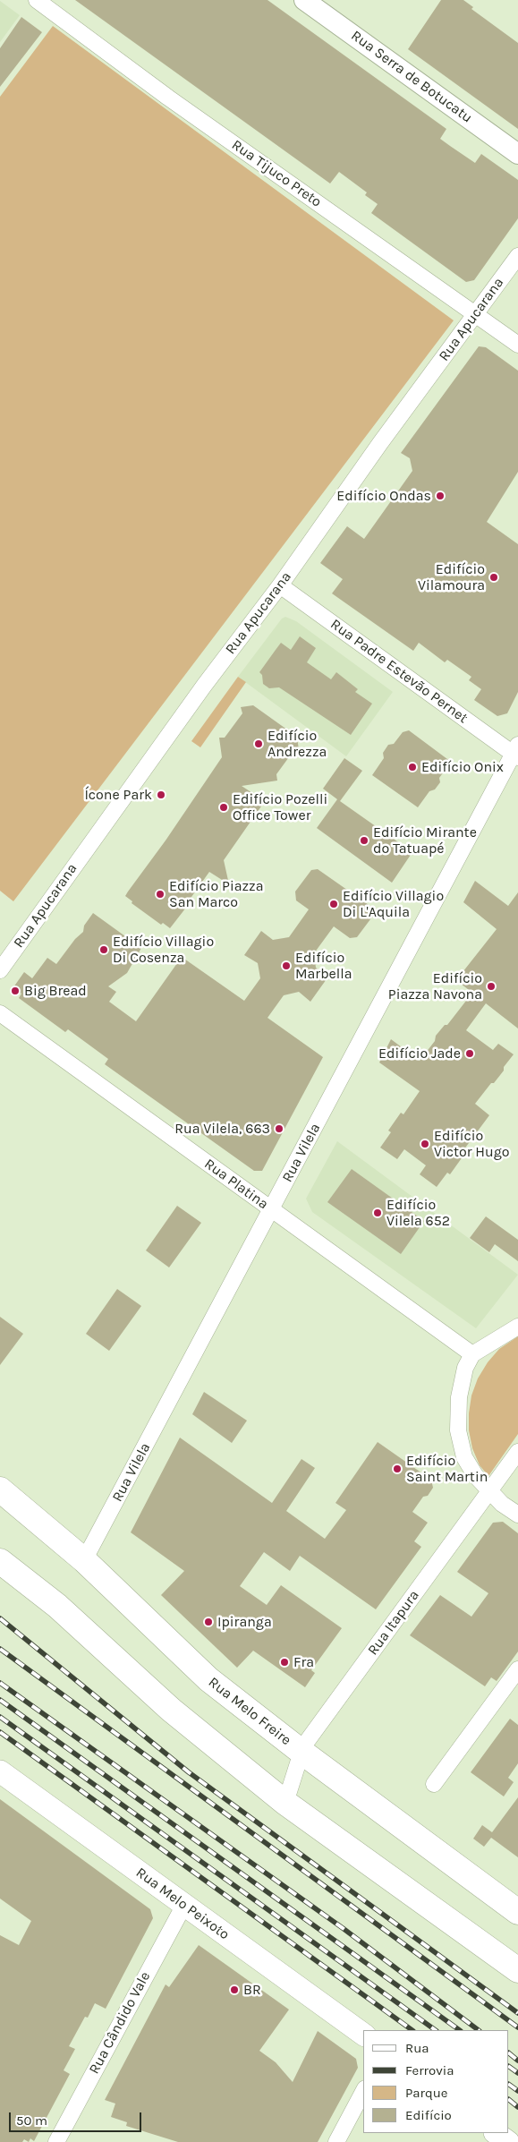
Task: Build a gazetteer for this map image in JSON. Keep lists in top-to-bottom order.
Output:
{
  "streets": {
    "highway": ["Rua Melo Freire"],
    "main road": ["Rua Melo Peixoto"],
    "street": [
      "Rua Serra de Botucatu",
      "Rua Tijuco Preto",
      "Rua Apucarana",
      "Rua Padre Estevão Pernet",
      "Rua Vilela",
      "Rua Platina",
      "Rua Itapura",
      "Rua Cândido Vale"
    ]
  },
  "crossings": [
    ["Rua Tijuco Preto", "Rua Apucarana"],
    ["Rua Apucarana", "Rua Padre Estevão Pernet"],
    ["Rua Padre Estevão Pernet", "Rua Vilela"],
    ["Rua Vilela", "Rua Platina"],
    ["Rua Vilela", "Rua Melo Freire"],
    ["Rua Itapura", "Rua Melo Freire"],
    ["Rua Melo Peixoto", "Rua Cândido Vale"]
  ],
  "places": [
    "Edifício Ondas",
    "Edifício Vilamoura",
    "Edifício Andrezza",
    "Edifício Onix",
    "Ícone Park",
    "Edifício Pozelli Office Tower",
    "Edifício Mirante do Tatuapé",
    "Edifício Piazza San Marco",
    "Edifício Villagio Di L'Aquila",
    "Edifício Villagio Di Cosenza",
    "Edifício Marbella",
    "Edifício Piazza Navona",
    "Big Bread",
    "Edifício Jade",
    "Rua Vilela, 663",
    "Edifício Victor Hugo",
    "Edifício Vilela 652",
    "Edifício Saint Martin",
    "Ipiranga",
    "Fra",
    "BR"
  ],
  "legend": [
    "Rua",
    "Ferrovia",
    "Parque",
    "Edifício"
  ],
  "scale_bar": "50 m"
}
